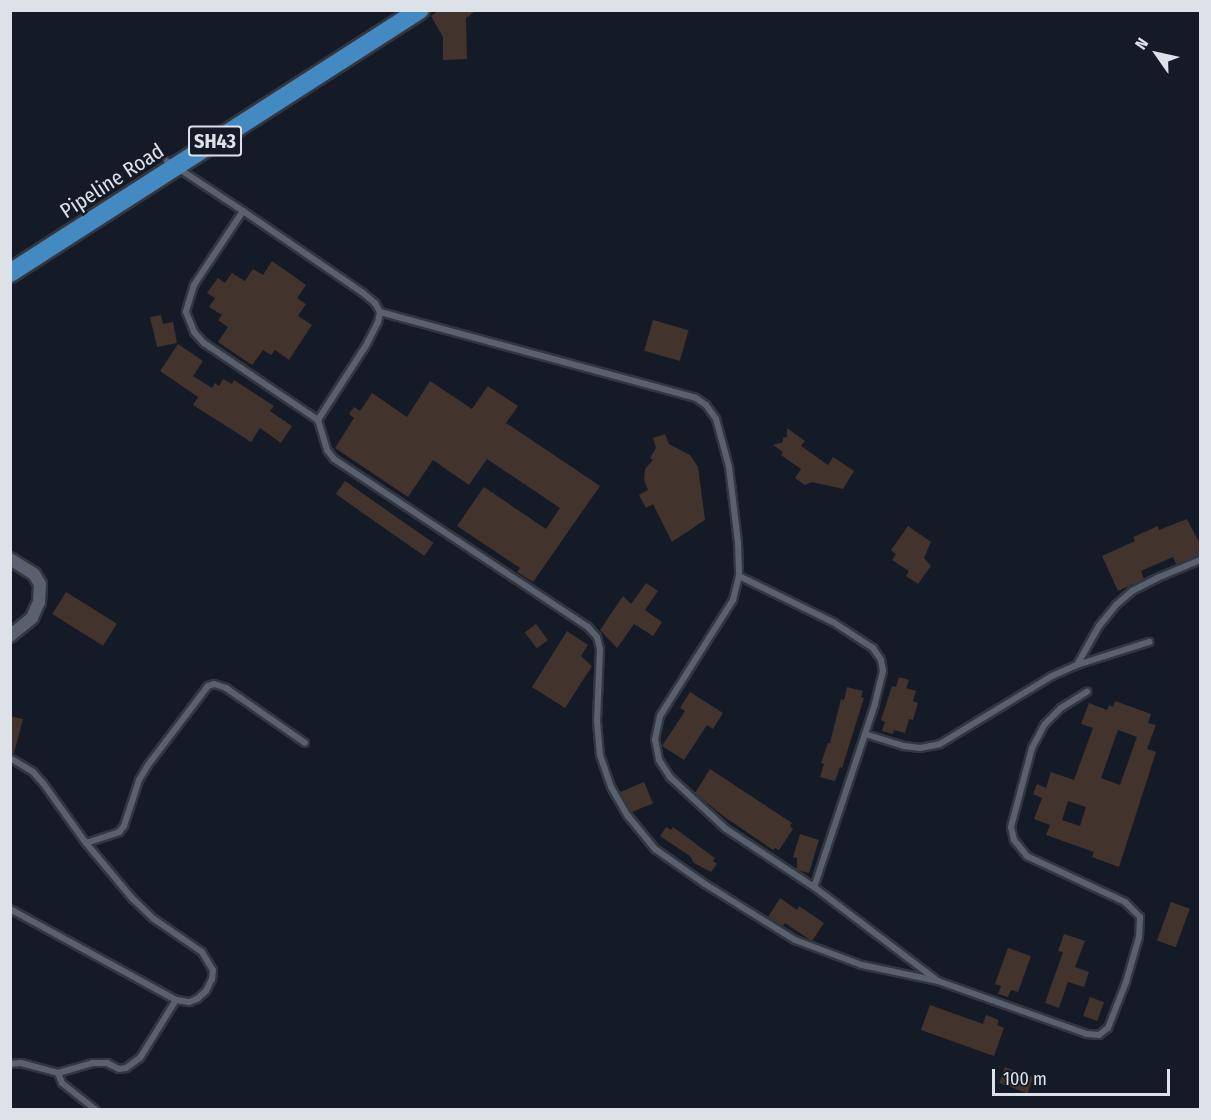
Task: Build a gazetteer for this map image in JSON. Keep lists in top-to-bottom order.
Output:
{
  "streets": {
    "main road": ["SH43", "Pipeline Road"]
  },
  "scale_bar": "100 m",
  "north": "top left"
}
